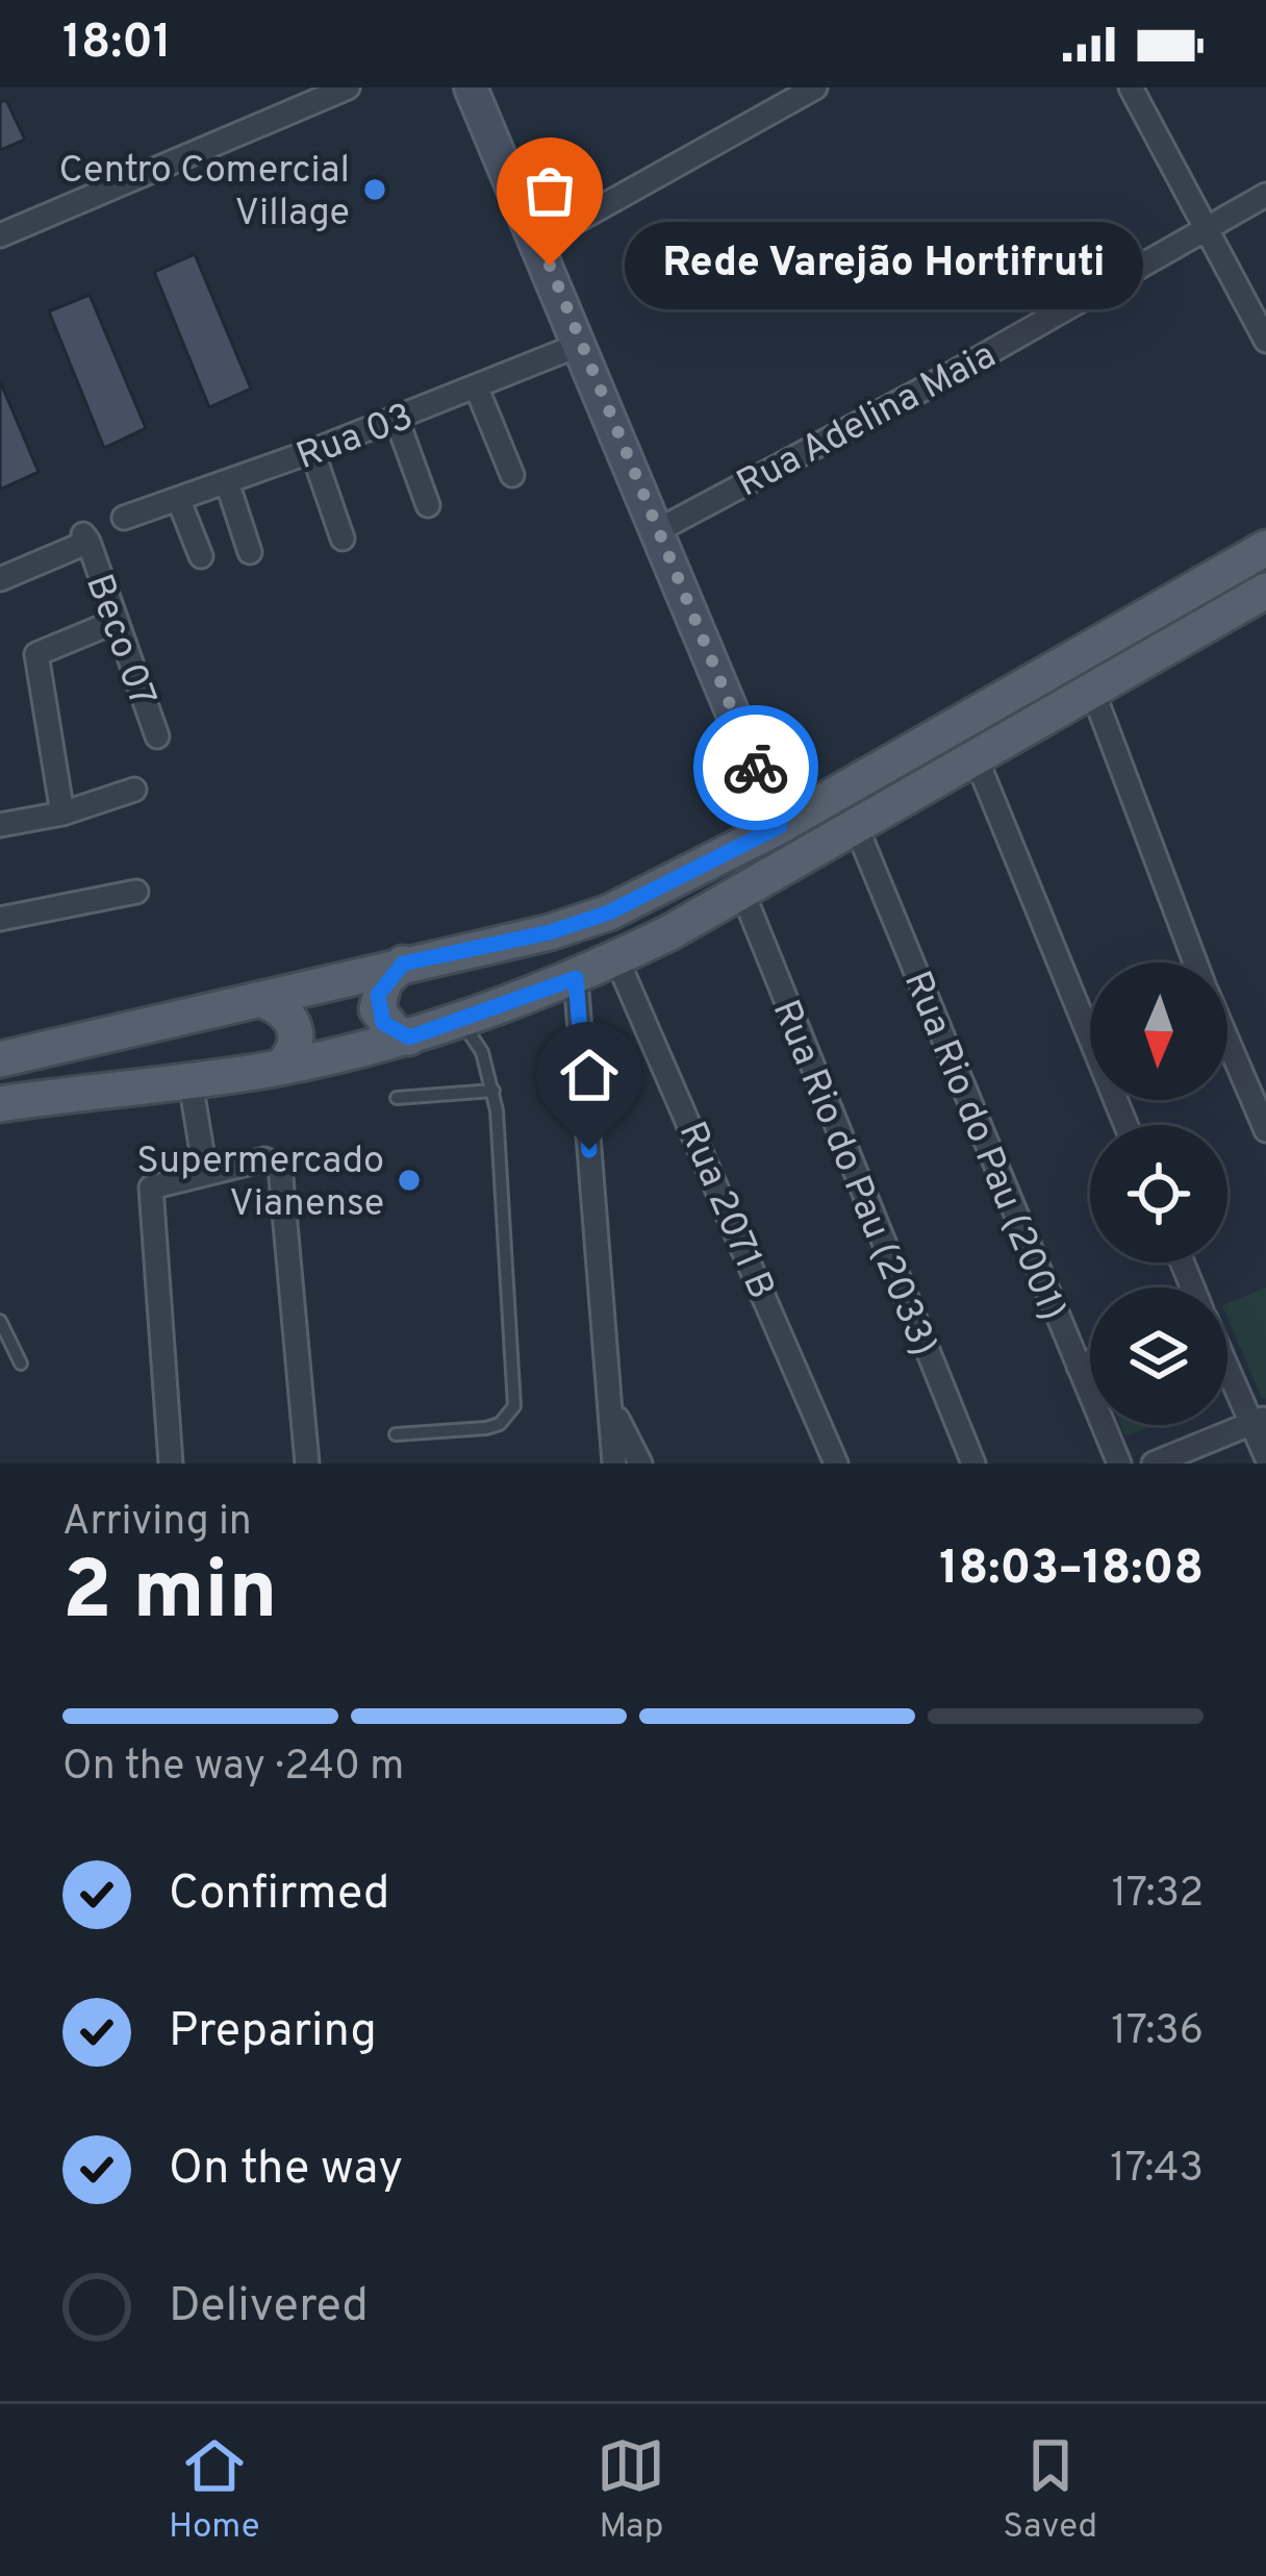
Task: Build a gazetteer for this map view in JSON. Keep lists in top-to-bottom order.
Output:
{
  "streets": {
    "street": [
      "Rua Adelina Maia",
      "Rua 03",
      "Beco 07",
      "Rua Rio do Pau (2001)",
      "Rua Rio do Pau (2033)",
      "Rua 2071 B"
    ]
  },
  "places": ["Centro Comercial Village", "Rede Varejão Hortifruti", "Supermercado Vianense"],
  "north": "bottom",
  "page": {
    "status": "18:01",
    "bubble": "Rede Varejão Hortifruti",
    "heading": ["2 min", "Arriving in", "18:03–18:08"],
    "bar": "On the way · 240 m",
    "list": [
      ["Confirmed", "17:32"],
      ["Preparing", "17:36"],
      ["On the way", "17:43"],
      "Delivered"
    ],
    "tabs": ["Home", "Map", "Saved"]
  }
}
